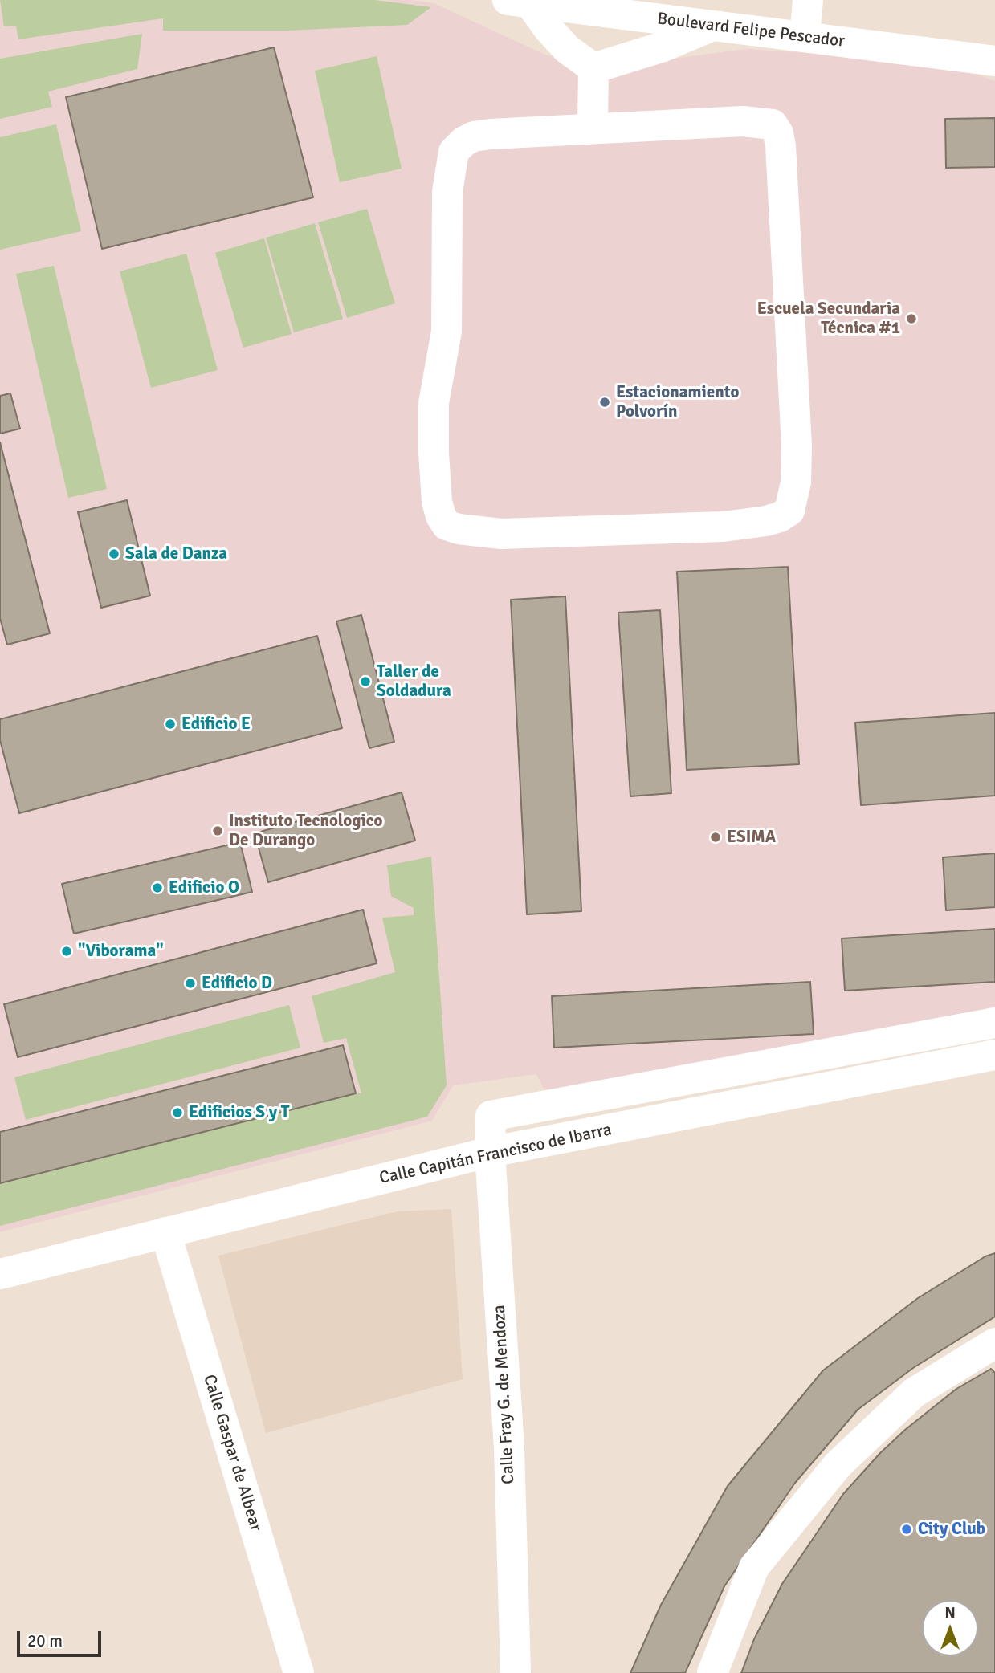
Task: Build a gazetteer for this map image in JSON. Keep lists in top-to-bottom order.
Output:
{
  "streets": {
    "street": [
      "Boulevard Felipe Pescador",
      "Calle Capitán Francisco de Ibarra",
      "Calle Fray G. de Mendoza",
      "Calle Gaspar de Albear"
    ]
  },
  "crossings": [
    ["Calle Capitán Francisco de Ibarra", "Calle Fray G. de Mendoza"],
    ["Calle Capitán Francisco de Ibarra", "Calle Gaspar de Albear"]
  ],
  "places": [
    "Escuela Secundaria Técnica #1",
    "Estacionamiento Polvorín",
    "Sala de Danza",
    "Taller de Soldadura",
    "Edificio E",
    "Instituto Tecnologico De Durango",
    "ESIMA",
    "Edificio O",
    "\"Viborama\"",
    "Edificio D",
    "Edificios S y T",
    "City Club"
  ],
  "scale_bar": "20 m",
  "north": "top"
}
